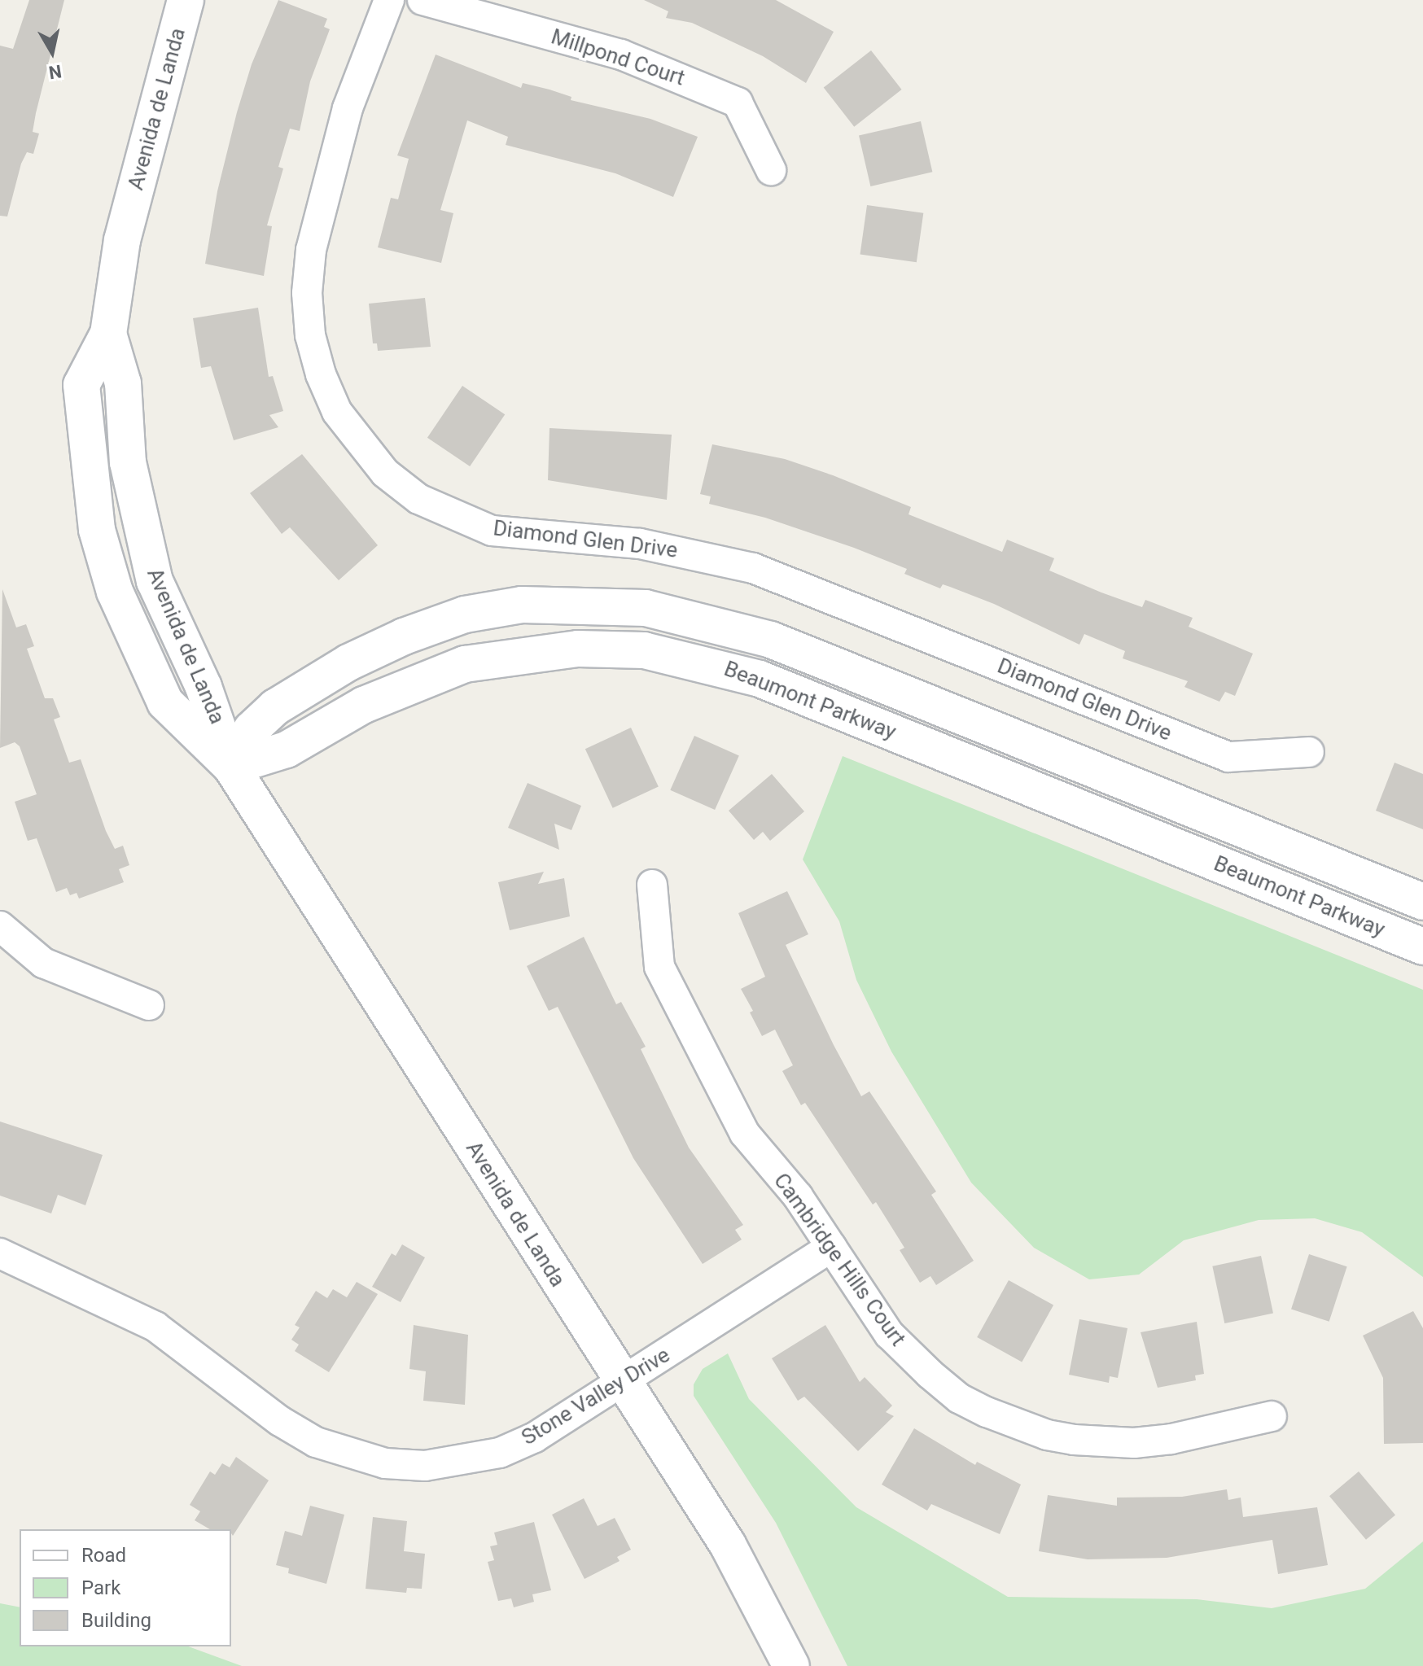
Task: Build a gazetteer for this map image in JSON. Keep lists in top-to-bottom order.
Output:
{
  "streets": {
    "street": [
      "Millpond Court",
      "Avenida de Landa",
      "Diamond Glen Drive",
      "Beaumont Parkway",
      "Cambridge Hills Court",
      "Stone Valley Drive"
    ]
  },
  "crossings": [
    ["Avenida de Landa", "Beaumont Parkway"],
    ["Avenida de Landa", "Stone Valley Drive"],
    ["Cambridge Hills Court", "Stone Valley Drive"]
  ],
  "legend": ["Road", "Park", "Building"],
  "north": "bottom"
}
